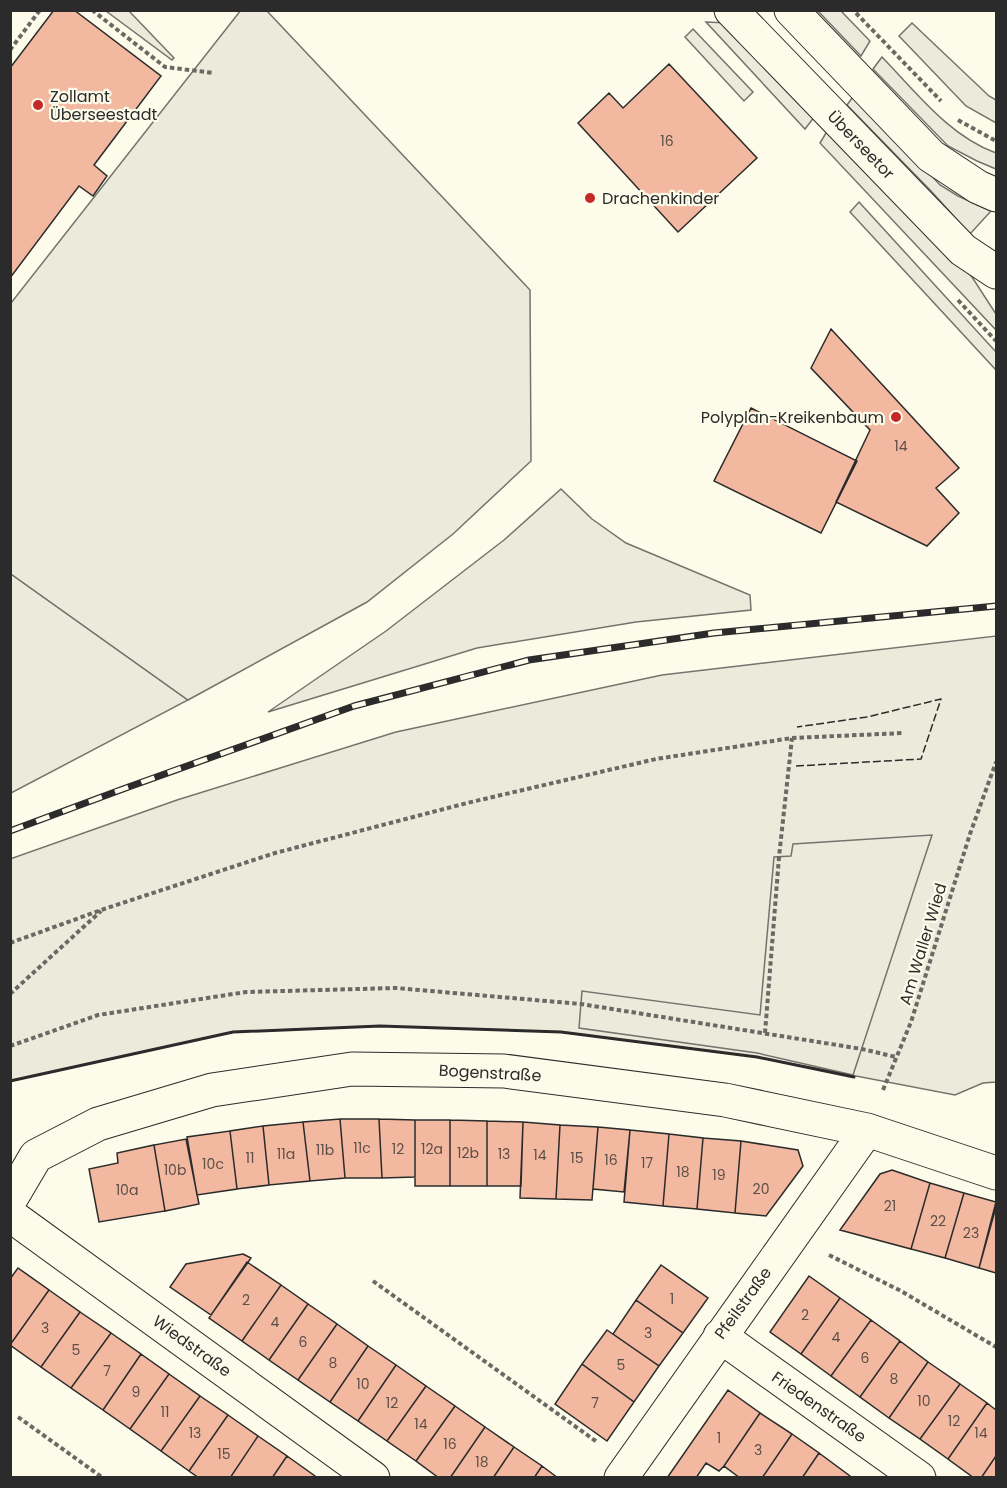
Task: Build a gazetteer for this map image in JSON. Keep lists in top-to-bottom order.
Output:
{
  "streets": {
    "street": [
      "Überseetor",
      "Bogenstraße",
      "Pfeilstraße",
      "Wiedstraße",
      "Friedenstraße"
    ],
    "path": ["Am Waller Wied"]
  },
  "crossings": [
    ["Am Waller Wied", "Bogenstraße"],
    ["Am Waller Wied", "Pfeilstraße"],
    ["Bogenstraße", "Pfeilstraße"],
    ["Pfeilstraße", "Friedenstraße"]
  ],
  "places": ["Zollamt Überseestadt", "Drachenkinder", "Polyplan-Kreikenbaum"],
  "house_numbers": [
    "16",
    "14",
    "11c",
    "12",
    "12a",
    "11b",
    "12b",
    "11a",
    "13",
    "14",
    "11",
    "15",
    "16",
    "17",
    "10c",
    "10b",
    "18",
    "19",
    "20",
    "10a",
    "21",
    "22",
    "23",
    "1",
    "2",
    "2",
    "4",
    "3",
    "3",
    "4",
    "6",
    "5",
    "6",
    "8",
    "5",
    "7",
    "8",
    "10",
    "9",
    "10",
    "12",
    "7",
    "11",
    "12",
    "14",
    "13",
    "14",
    "1",
    "16",
    "3",
    "15",
    "18"
  ]
}
